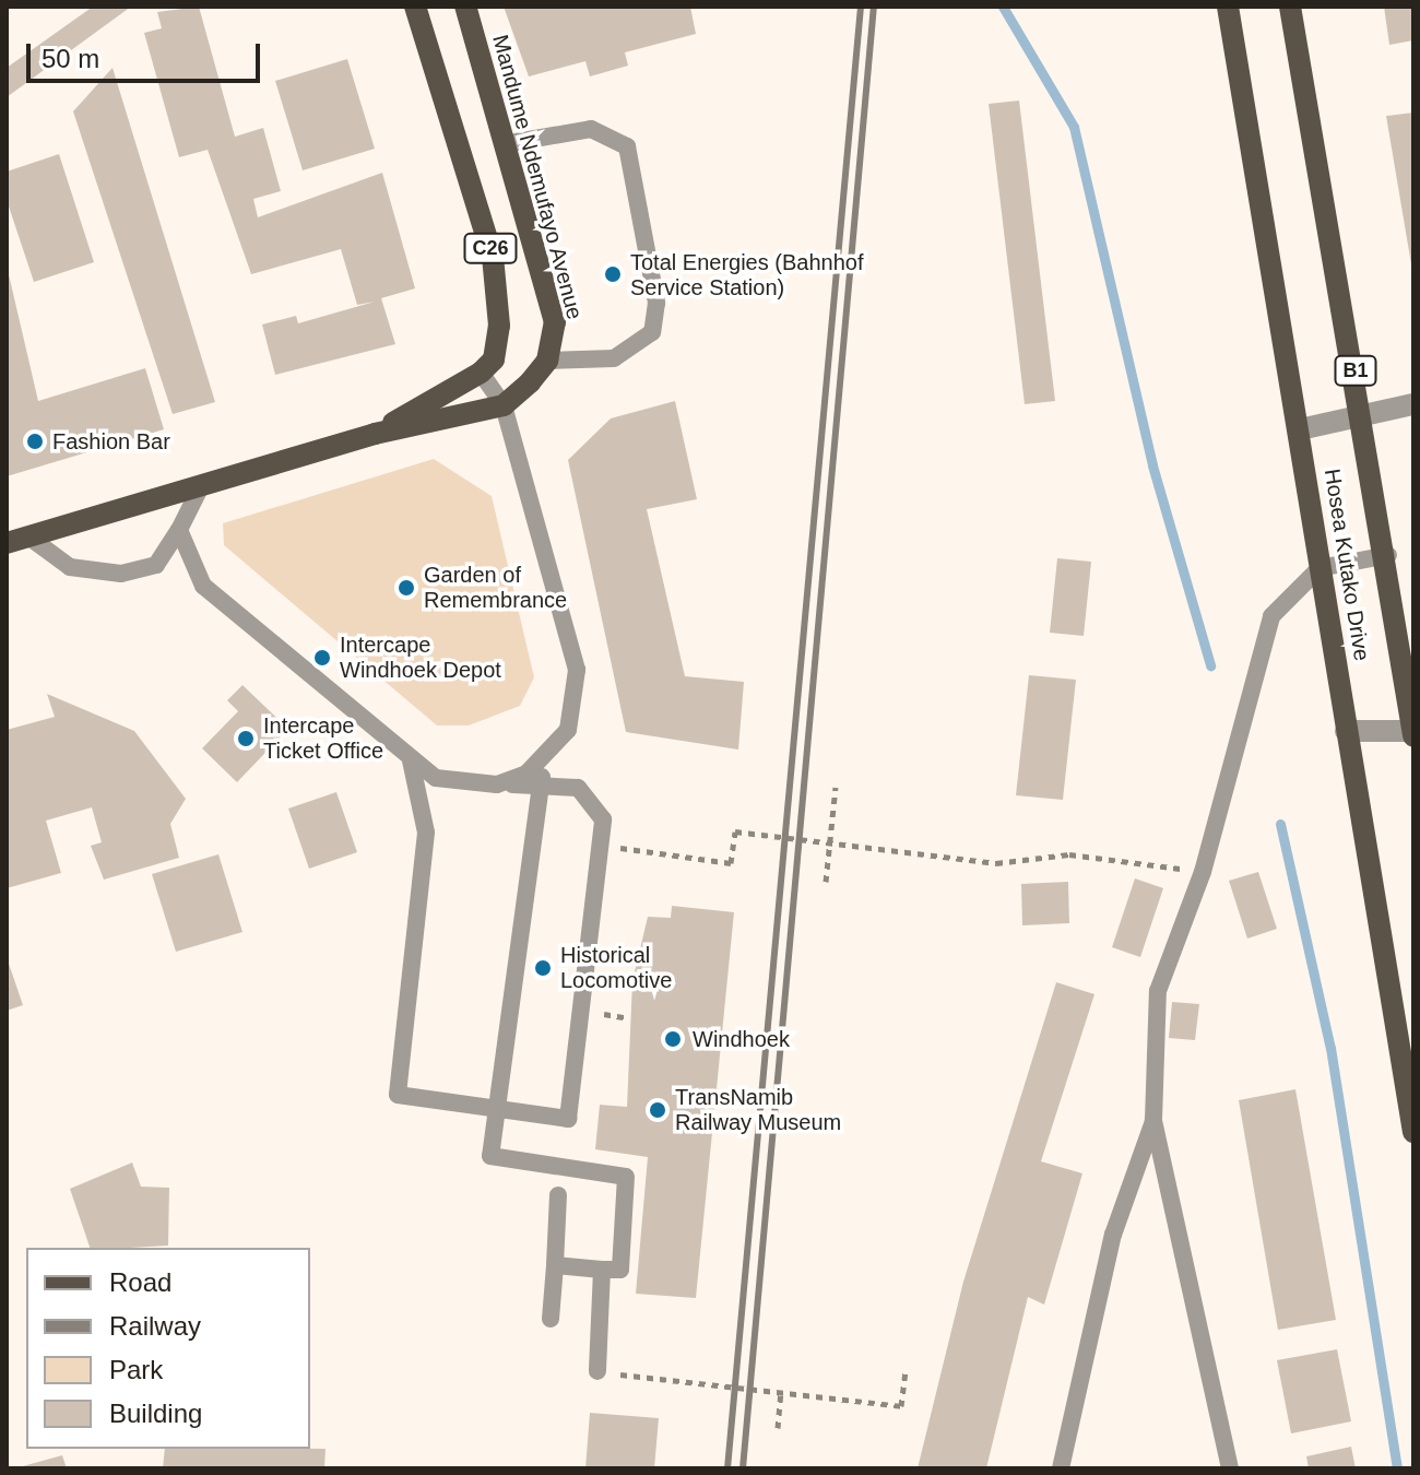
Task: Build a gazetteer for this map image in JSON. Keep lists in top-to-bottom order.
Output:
{
  "streets": {
    "main road": [
      "Mandume Ndemufayo Avenue",
      "C26",
      "B1",
      "Hosea Kutako Drive"
    ]
  },
  "places": [
    "Total Energies (Bahnhof Service Station)",
    "Fashion Bar",
    "Garden of Remembrance",
    "Intercape Windhoek Depot",
    "Intercape Ticket Office",
    "Historical Locomotive",
    "Windhoek",
    "TransNamib Railway Museum"
  ],
  "legend": [
    "Road",
    "Railway",
    "Park",
    "Building"
  ],
  "scale_bar": "50 m"
}
